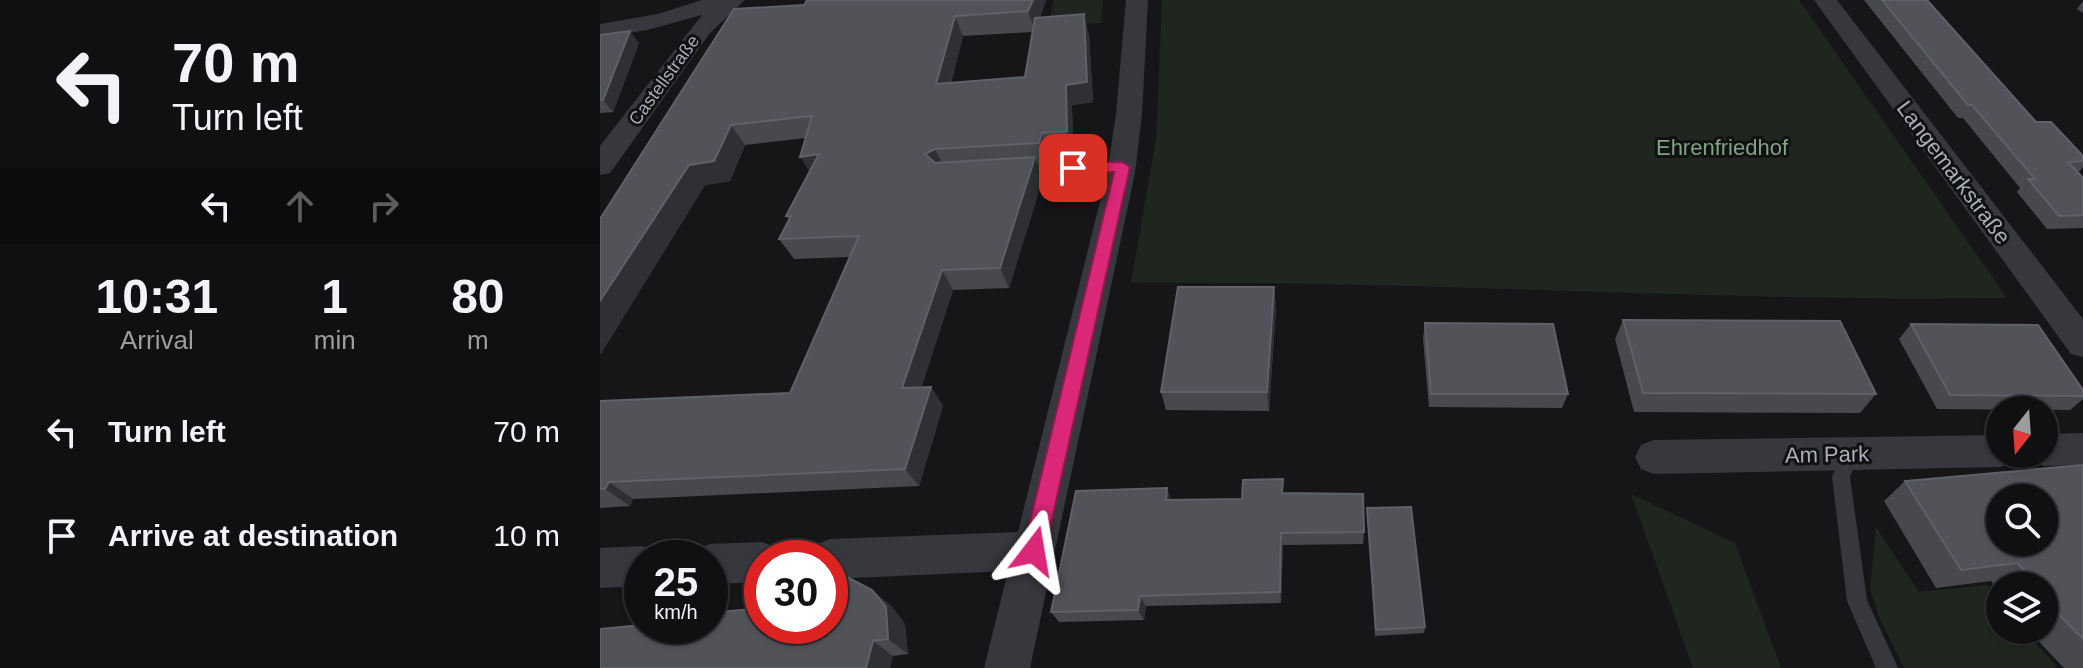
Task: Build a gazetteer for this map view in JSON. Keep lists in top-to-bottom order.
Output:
{
  "streets": {
    "street": ["Castellstraße", "Langemarkstraße", "Am Park"]
  },
  "parks": ["Ehrenfriedhof"],
  "north": "bottom",
  "page": {
    "turn": ["70 m", "Turn left"],
    "eta": [
      "10:31",
      "Arrival",
      "1",
      "min",
      "80",
      "m"
    ],
    "list": [
      {
        "name": "Turn left",
        "value": "70 m"
      },
      {
        "name": "Arrive at destination",
        "value": "10 m"
      }
    ],
    "speed": "25 km/h",
    "limit": "30"
  }
}
